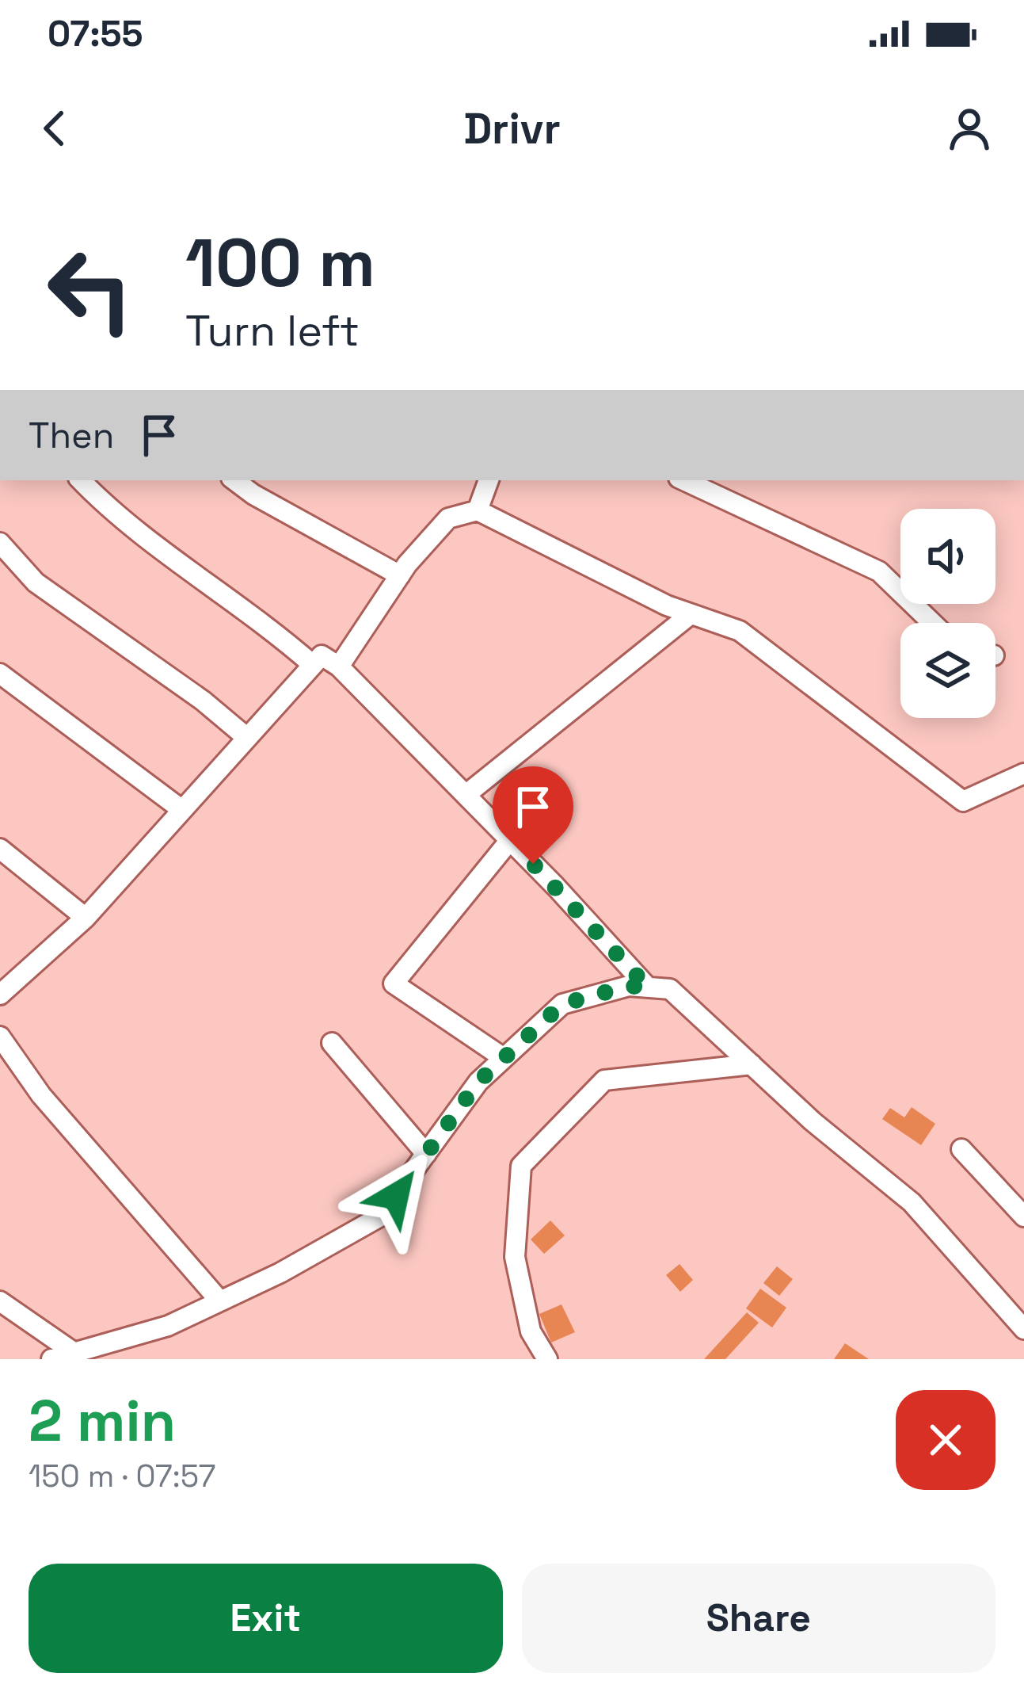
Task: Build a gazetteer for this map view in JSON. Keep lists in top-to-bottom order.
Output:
{
  "page": {
    "status": "07:55",
    "header": "Drivr",
    "turn": ["100 m", "Turn left"],
    "then": "Then",
    "heading": ["2 min", "150 m · 07:57"],
    "buttons": ["Exit", "Share"]
  }
}
